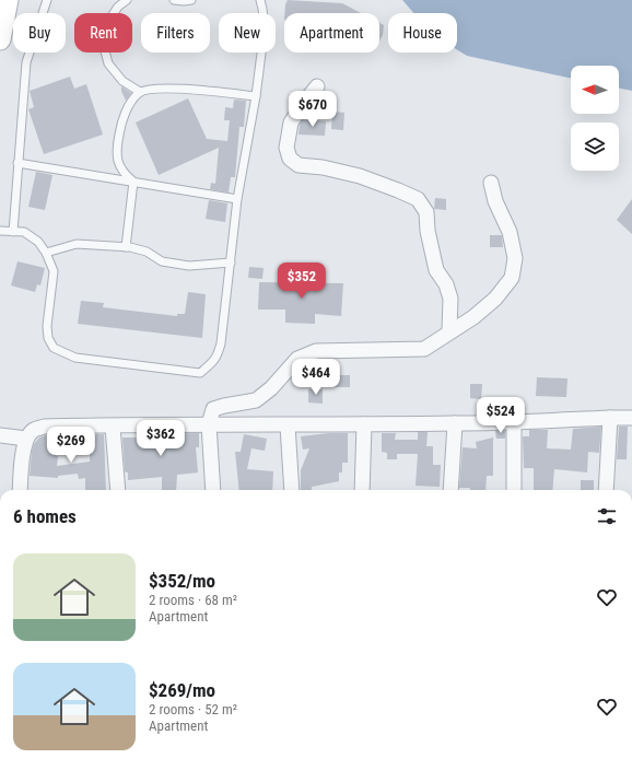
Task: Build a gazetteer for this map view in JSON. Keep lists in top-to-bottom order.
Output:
{
  "north": "left",
  "page": {
    "chip": [
      "Buy",
      "Rent",
      "Filters",
      "New",
      "Apartment",
      "House"
    ],
    "price": [
      "$670",
      "$352",
      "$464",
      "$524",
      "$362",
      "$269"
    ],
    "heading": "6 homes",
    "list": [
      {
        "name": "$352/mo",
        "note": "2 rooms · 68 m² · Apartment"
      },
      {
        "name": "$269/mo",
        "note": "2 rooms · 52 m² · Apartment"
      }
    ]
  }
}
